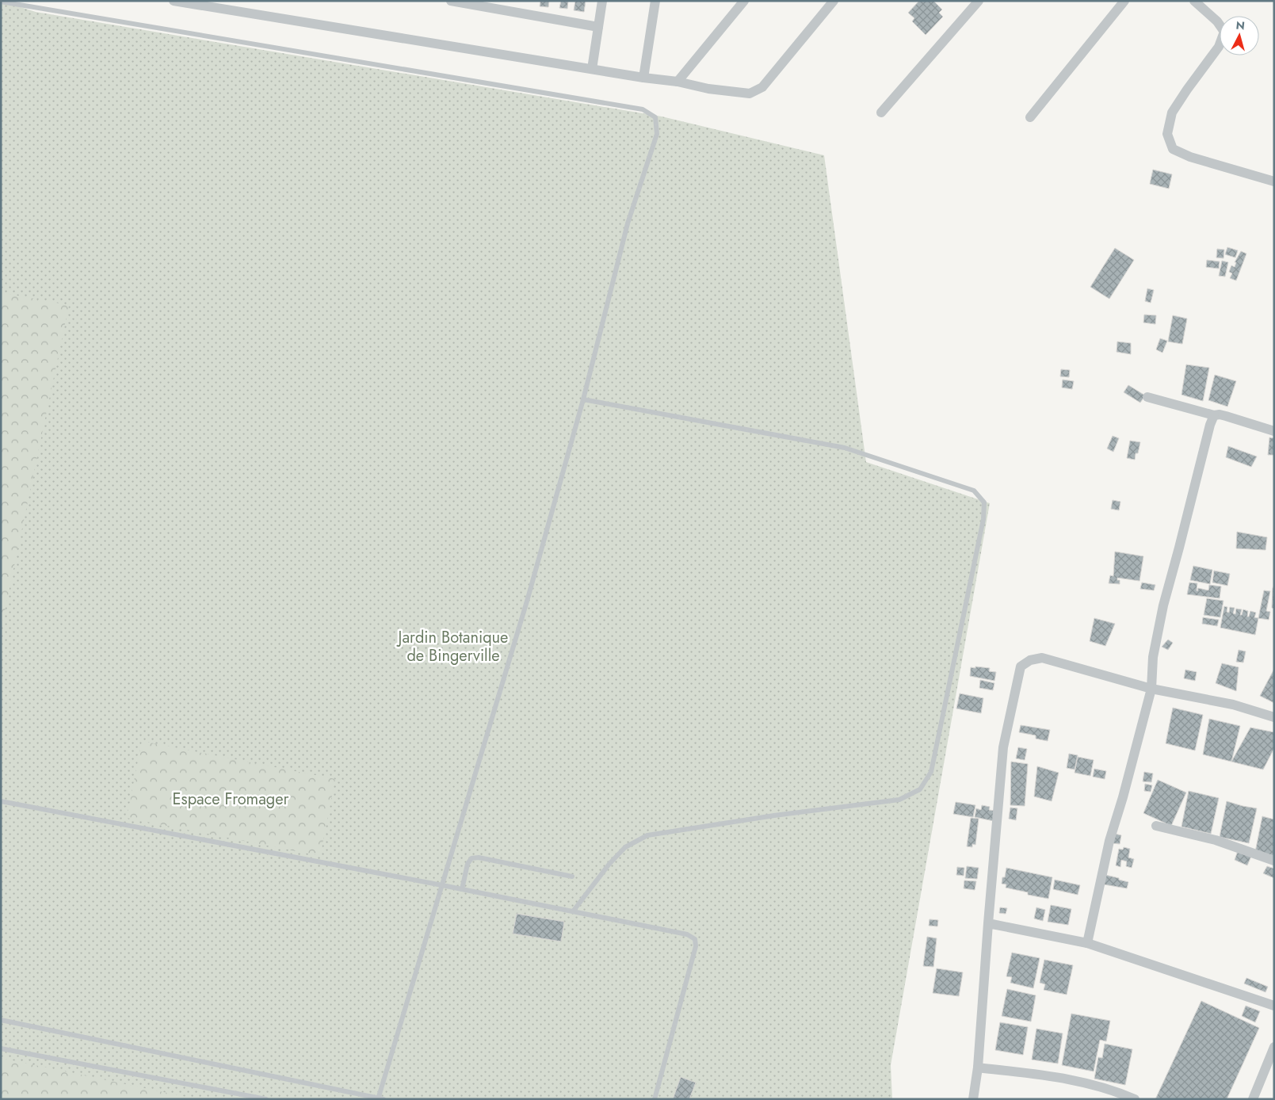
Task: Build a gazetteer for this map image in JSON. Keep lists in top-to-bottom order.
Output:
{
  "parks": ["Jardin Botanique de Bingerville", "Espace Fromager"],
  "north": "top"
}
